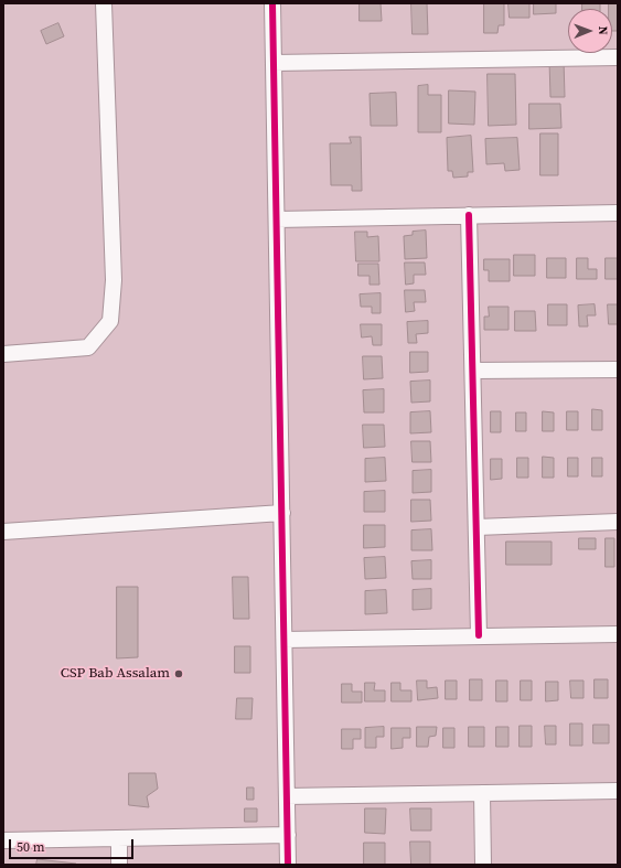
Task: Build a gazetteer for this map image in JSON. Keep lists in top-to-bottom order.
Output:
{
  "places": ["CSP Bab Assalam"],
  "scale_bar": "50 m",
  "north": "right"
}
